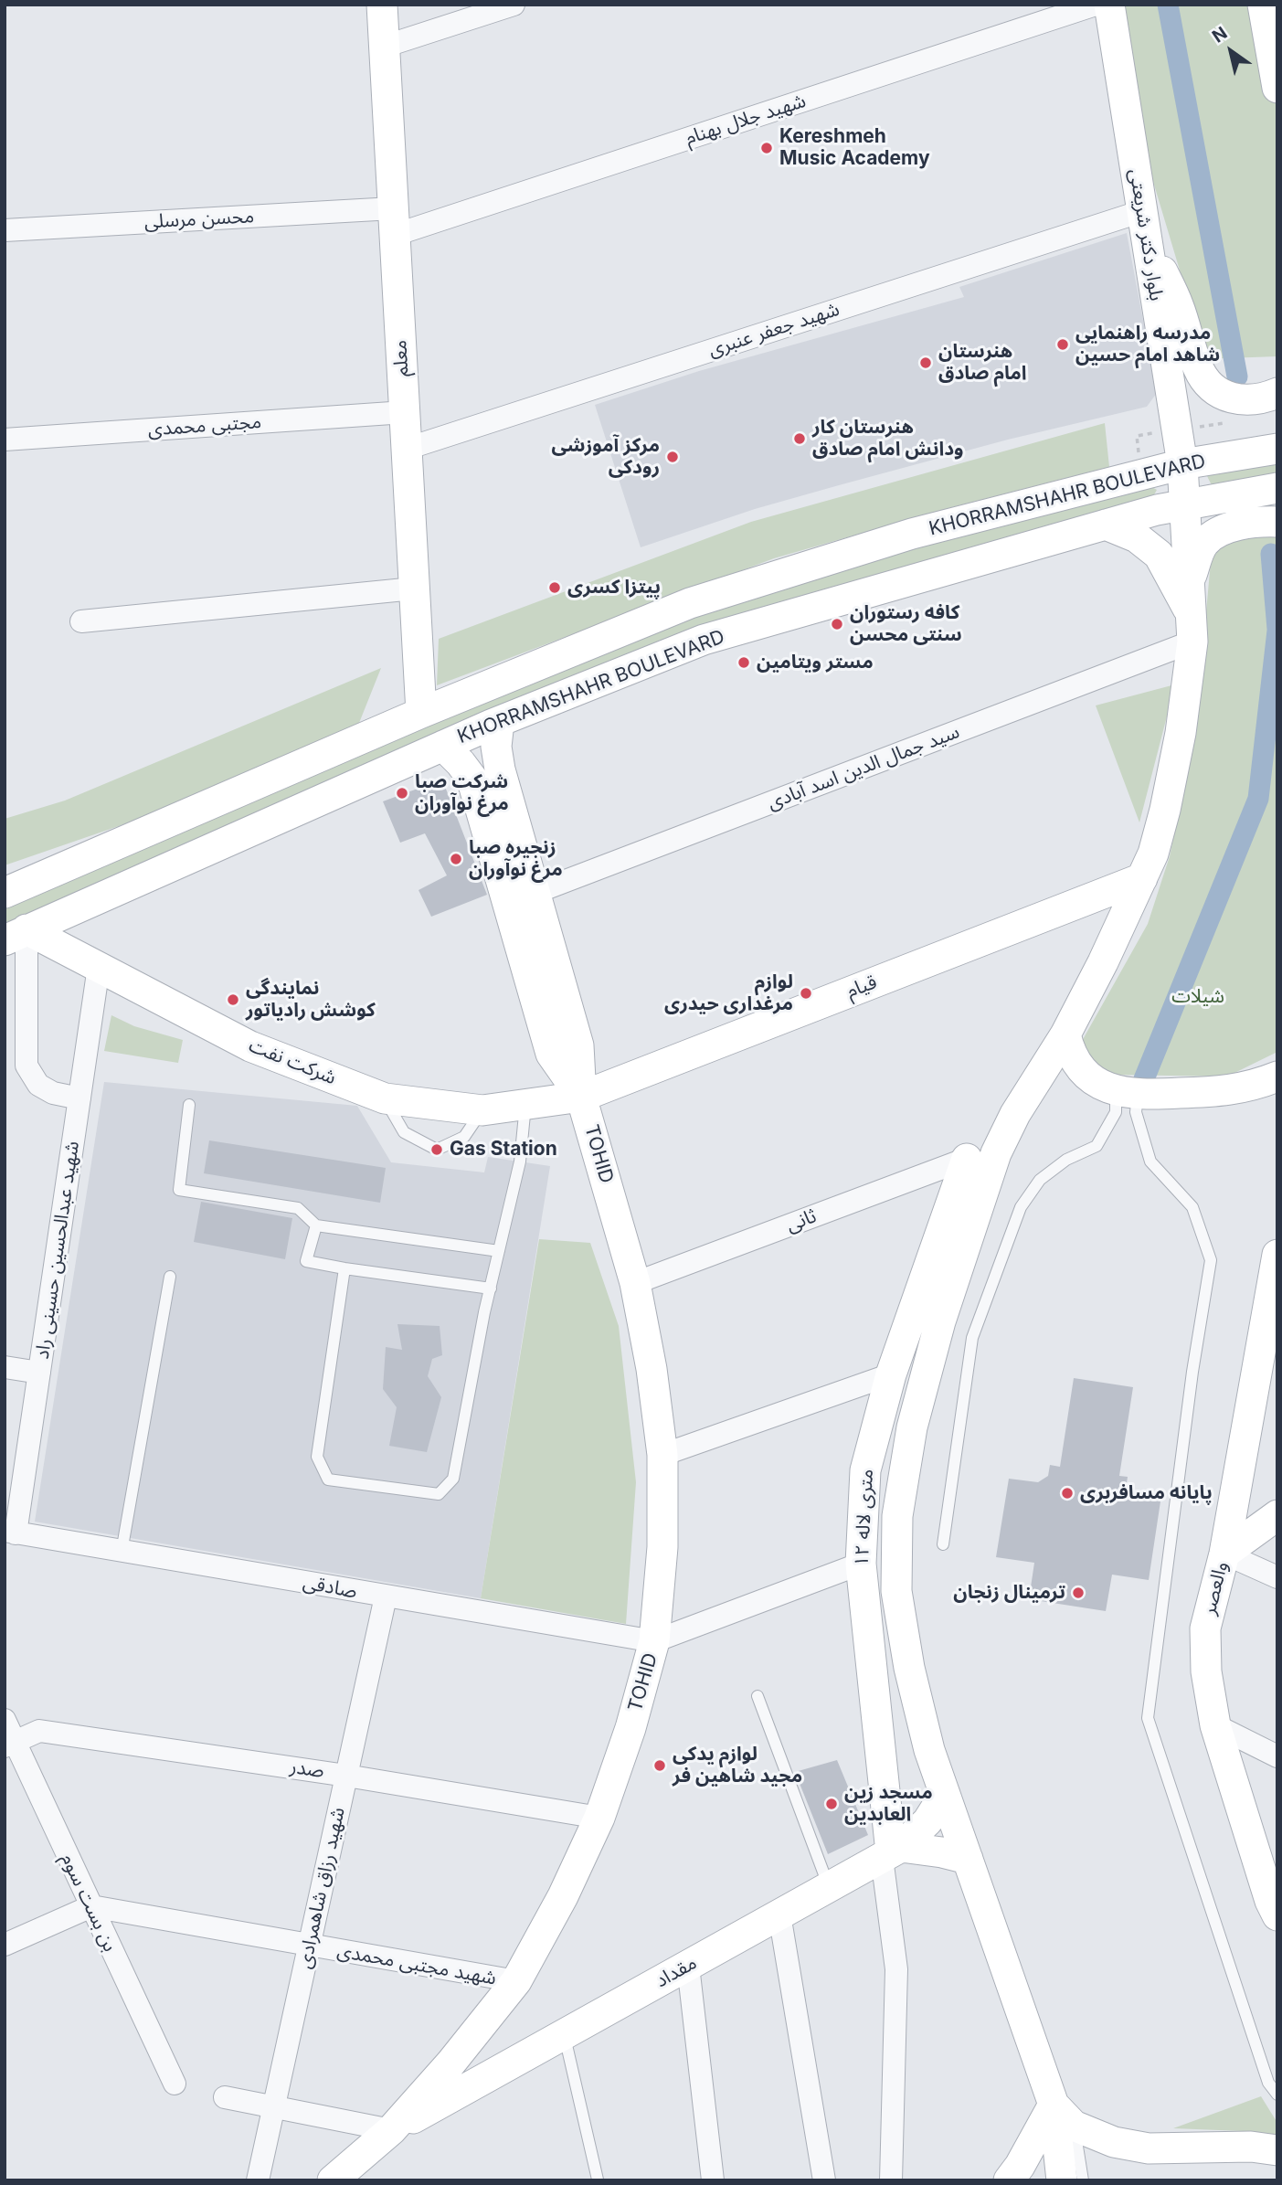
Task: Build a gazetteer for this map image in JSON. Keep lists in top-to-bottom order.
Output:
{
  "streets": {
    "main road": [
      "بلوار دکتر شریعتی",
      "معلم",
      "KHORRAMSHAHR BOULEVARD",
      "قیام",
      "شرکت نفت",
      "TOHID",
      "۱۲ متری لاله",
      "والعصر",
      "مقداد"
    ],
    "street": [
      "شهید جلال بهنام",
      "محسن مرسلی",
      "شهید جعفر عنبری",
      "مجتبی محمدی",
      "سید جمال الدین اسد آبادی",
      "ثانی",
      "شهید عبدالحسین حسینی راد",
      "صادقی",
      "صدر",
      "شهید رزاق شاهمرادی",
      "بن بست سوم",
      "شهید مجتبی محمدی"
    ]
  },
  "crossings": [
    ["شهید جلال بهنام", "محسن مرسلی"],
    ["شهید جلال بهنام", "معلم"],
    ["محسن مرسلی", "معلم"],
    ["بلوار دکتر شریعتی", "شهید جعفر عنبری"],
    ["بلوار دکتر شریعتی", "KHORRAMSHAHR BOULEVARD"],
    ["بلوار دکتر شریعتی", "سید جمال الدین اسد آبادی"],
    ["بلوار دکتر شریعتی", "قیام"],
    ["بلوار دکتر شریعتی", "مقداد"],
    ["شهید جعفر عنبری", "معلم"],
    ["معلم", "مجتبی محمدی"],
    ["معلم", "KHORRAMSHAHR BOULEVARD"],
    ["KHORRAMSHAHR BOULEVARD", "شرکت نفت"],
    ["KHORRAMSHAHR BOULEVARD", "TOHID"],
    ["سید جمال الدین اسد آبادی", "TOHID"],
    ["قیام", "شرکت نفت"],
    ["قیام", "TOHID"],
    ["شرکت نفت", "TOHID"],
    ["شرکت نفت", "شهید عبدالحسین حسینی راد"],
    ["TOHID", "ثانی"],
    ["TOHID", "صادقی"],
    ["TOHID", "صدر"],
    ["TOHID", "شهید مجتبی محمدی"],
    ["TOHID", "مقداد"],
    ["ثانی", "۱۲ متری لاله"],
    ["شهید عبدالحسین حسینی راد", "صادقی"],
    ["۱۲ متری لاله", "مقداد"],
    ["صادقی", "شهید رزاق شاهمرادی"],
    ["صدر", "شهید رزاق شاهمرادی"],
    ["صدر", "بن بست سوم"],
    ["شهید رزاق شاهمرادی", "شهید مجتبی محمدی"],
    ["بن بست سوم", "شهید مجتبی محمدی"]
  ],
  "parks": ["شیلات"],
  "places": [
    "Kereshmeh Music Academy",
    "مدرسه راهنمایی شاهد امام حسین",
    "هنرستان امام صادق",
    "هنرستان کار ودانش امام صادق",
    "مرکز آموزشی رودکی",
    "پیتزا کسری",
    "کافه رستوران سنتی محسن",
    "مستر ویتامین",
    "شرکت صبا مرغ نوآوران",
    "زنجیره صبا مرغ نوآوران",
    "لوازم مرغداری حیدری",
    "نمایندگی کوشش رادیاتور",
    "Gas Station",
    "پایانه مسافربری",
    "ترمینال زنجان",
    "لوازم یدکی مجید شاهین فر",
    "مسجد زین العابدین"
  ],
  "north": "top left"
}
